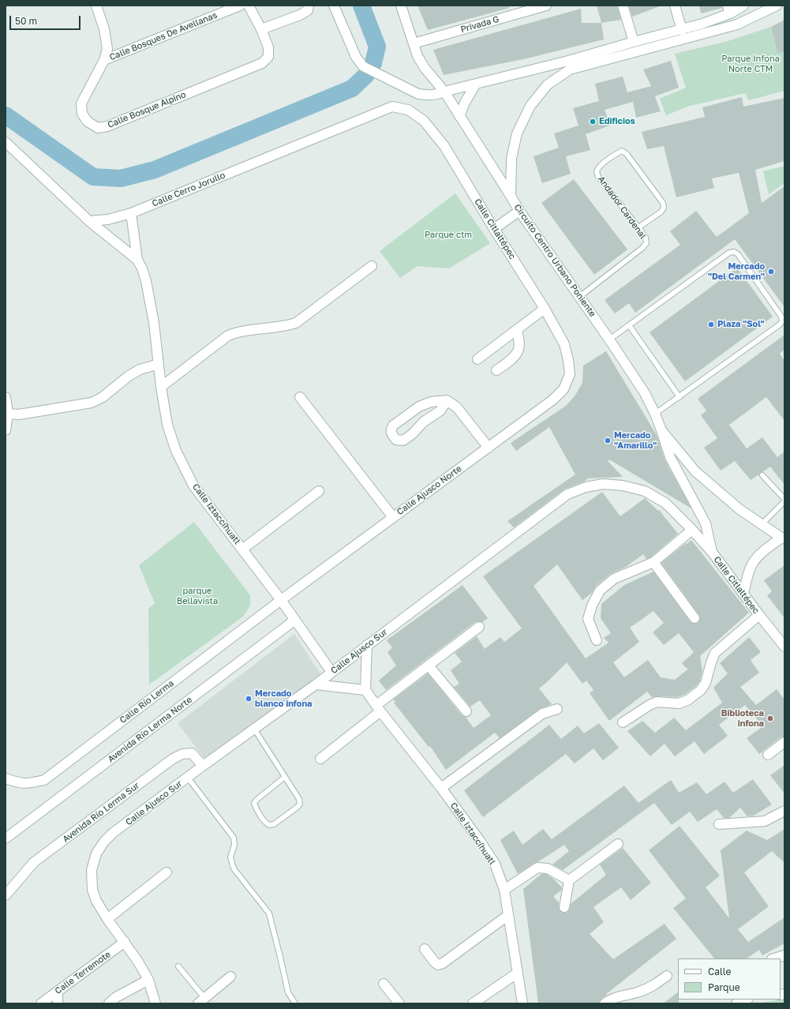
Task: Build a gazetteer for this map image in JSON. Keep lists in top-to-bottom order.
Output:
{
  "streets": {
    "street": [
      "Privada G",
      "Calle Bosques De Avellanas",
      "Calle Bosque Alpino",
      "Calle Cerro Jorullo",
      "Calle Citlaltépec",
      "Circuito Centro Urbano Poniente",
      "Calle Ajusco Norte",
      "Calle Iztaccíhuatl",
      "Calle Ajusco Sur",
      "Calle Río Lerma",
      "Avenida Río Lerma Norte",
      "Avenida Río Lerma Sur",
      "Calle Terremote"
    ],
    "lane": ["Andador Cardenal"]
  },
  "crossings": [
    ["Privada G", "Circuito Centro Urbano Poniente"],
    ["Calle Bosques De Avellanas", "Calle Bosque Alpino"],
    ["Calle Cerro Jorullo", "Calle Citlaltépec"],
    ["Calle Cerro Jorullo", "Calle Iztaccíhuatl"],
    ["Andador Cardenal", "Circuito Centro Urbano Poniente"],
    ["Calle Citlaltépec", "Circuito Centro Urbano Poniente"],
    ["Calle Citlaltépec", "Calle Ajusco Norte"],
    ["Calle Citlaltépec", "Calle Ajusco Sur"],
    ["Calle Ajusco Norte", "Calle Iztaccíhuatl"],
    ["Calle Ajusco Norte", "Calle Río Lerma"],
    ["Calle Iztaccíhuatl", "Calle Ajusco Sur"],
    ["Calle Iztaccíhuatl", "Calle Río Lerma"],
    ["Calle Iztaccíhuatl", "Avenida Río Lerma Norte"],
    ["Calle Ajusco Sur", "Avenida Río Lerma Sur"],
    ["Calle Ajusco Sur", "Calle Terremote"]
  ],
  "parks": ["Parque Infona Norte CTM", "Parque ctm", "parque Bellavista"],
  "places": [
    "Edificios",
    "Mercado \"Del Carmen\"",
    "Plaza \"Sol\"",
    "Mercado \"Amarillo\"",
    "Mercado blanco infona",
    "Biblioteca infona"
  ],
  "legend": ["Calle", "Parque"],
  "scale_bar": "50 m"
}
